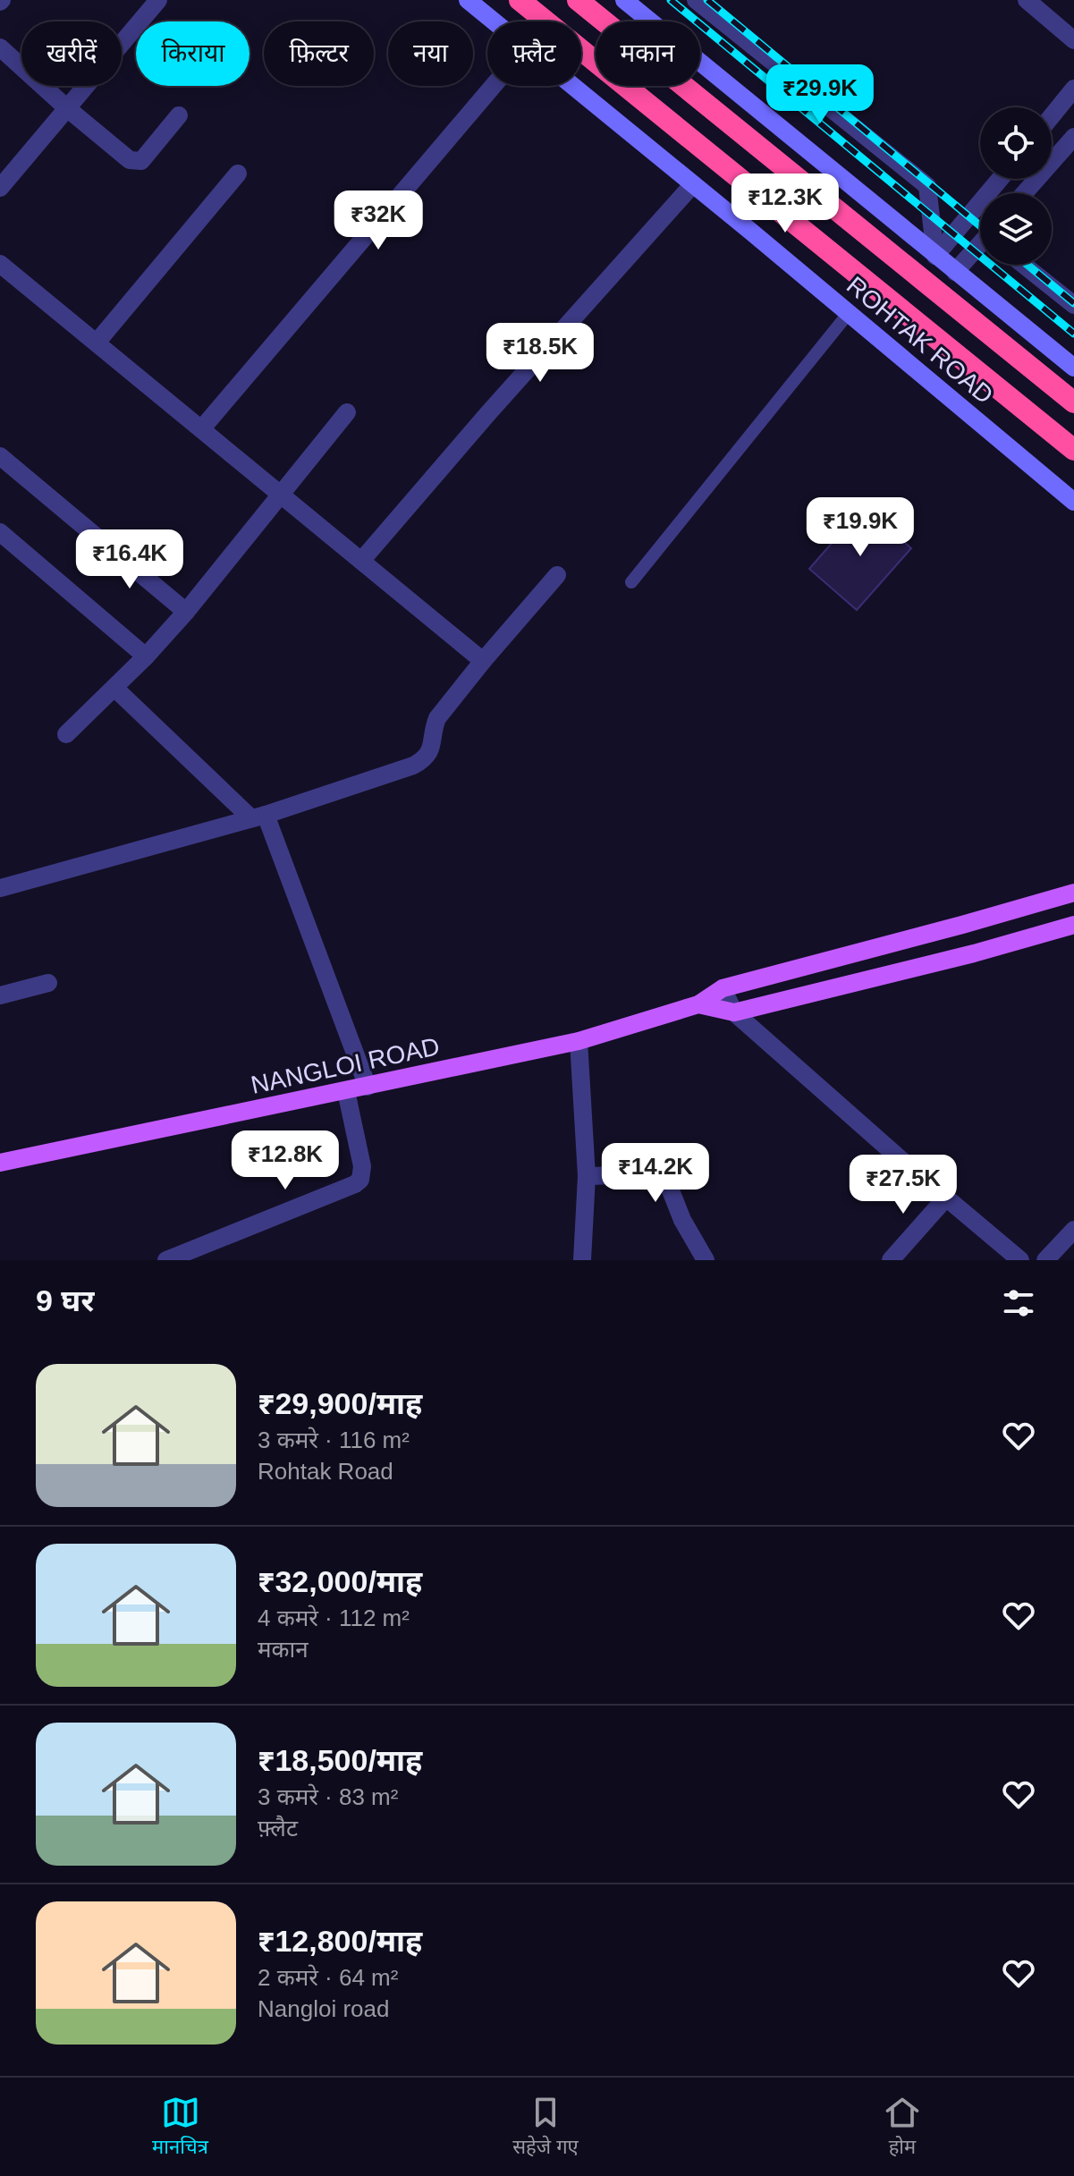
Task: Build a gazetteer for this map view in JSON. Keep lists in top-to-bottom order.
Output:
{
  "streets": {
    "main road": ["NANGLOI ROAD"],
    "street": ["ROHTAK ROAD"]
  },
  "page": {
    "chip": [
      "खरीदें",
      "किराया",
      "फ़िल्टर",
      "नया",
      "फ़्लैट",
      "मकान"
    ],
    "price": [
      "₹29.9K",
      "₹12.3K",
      "₹32K",
      "₹18.5K",
      "₹19.9K",
      "₹16.4K",
      "₹12.8K",
      "₹14.2K",
      "₹27.5K"
    ],
    "heading": "9 घर",
    "list": [
      {
        "name": "₹29,900/माह",
        "note": "3 कमरे · 116 m² · Rohtak Road"
      },
      {
        "name": "₹32,000/माह",
        "note": "4 कमरे · 112 m² · मकान"
      },
      {
        "name": "₹18,500/माह",
        "note": "3 कमरे · 83 m² · फ़्लैट"
      },
      {
        "name": "₹12,800/माह",
        "note": "2 कमरे · 64 m² · Nangloi road"
      }
    ],
    "tabs": ["मानचित्र", "सहेजे गए", "होम"]
  }
}
